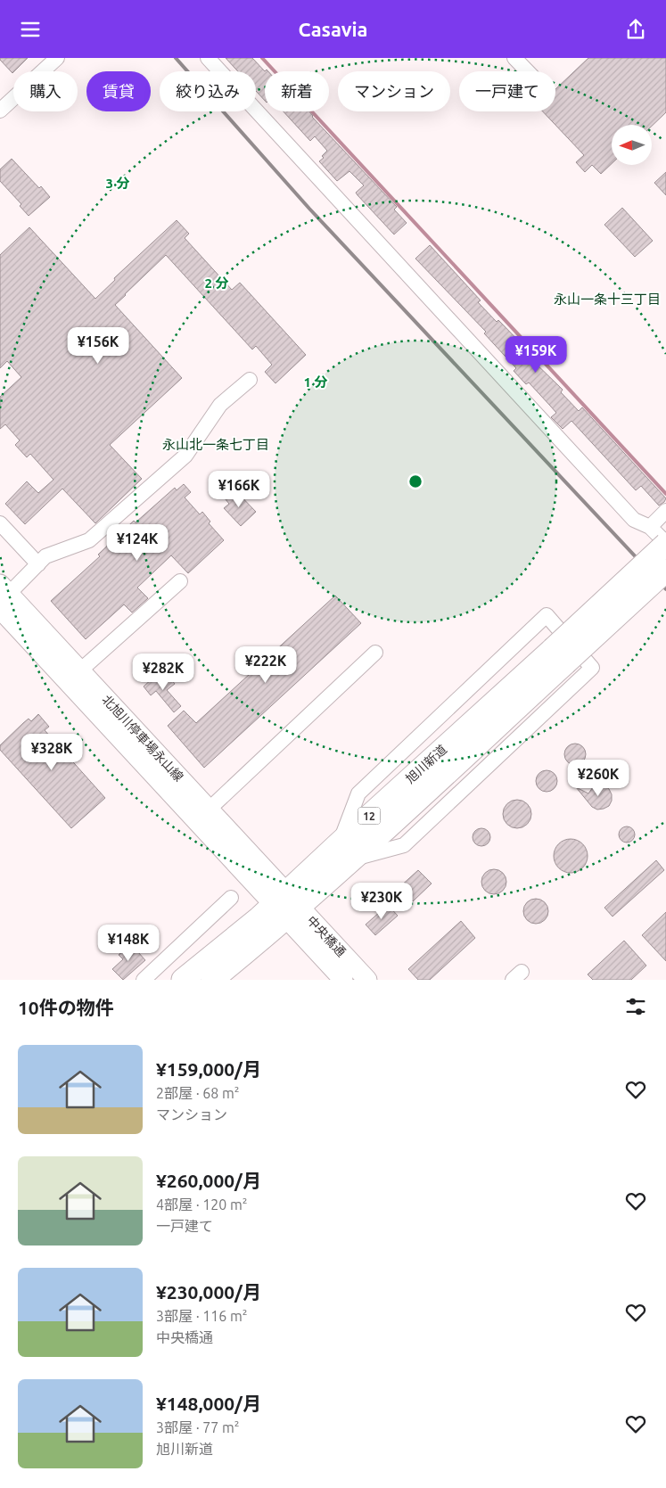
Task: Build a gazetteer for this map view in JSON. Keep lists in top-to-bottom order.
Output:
{
  "streets": {
    "highway": ["旭川新道", "12"],
    "main road": ["北旭川停車場永山線", "中央橋通"]
  },
  "crossings": [
    ["北旭川停車場永山線", "旭川新道"],
    ["北旭川停車場永山線", "中央橋通"],
    ["旭川新道", "中央橋通"]
  ],
  "districts": ["永山一条十三丁目", "永山北一条七丁目"],
  "north": "left",
  "page": {
    "header": "Casavia",
    "chip": [
      "購入",
      "賃貸",
      "絞り込み",
      "新着",
      "マンション",
      "一戸建て"
    ],
    "price": [
      "¥156K",
      "¥159K",
      "¥166K",
      "¥124K",
      "¥222K",
      "¥282K",
      "¥328K",
      "¥260K",
      "¥230K",
      "¥148K"
    ],
    "heading": "10件の物件",
    "list": [
      {
        "name": "¥159,000/月",
        "note": "2部屋 · 68 m² · マンション"
      },
      {
        "name": "¥260,000/月",
        "note": "4部屋 · 120 m² · 一戸建て"
      },
      {
        "name": "¥230,000/月",
        "note": "3部屋 · 116 m² · 中央橋通"
      },
      {
        "name": "¥148,000/月",
        "note": "3部屋 · 77 m² · 旭川新道"
      }
    ]
  },
  "rings": ["3 分", "2 分", "1 分"]
}
